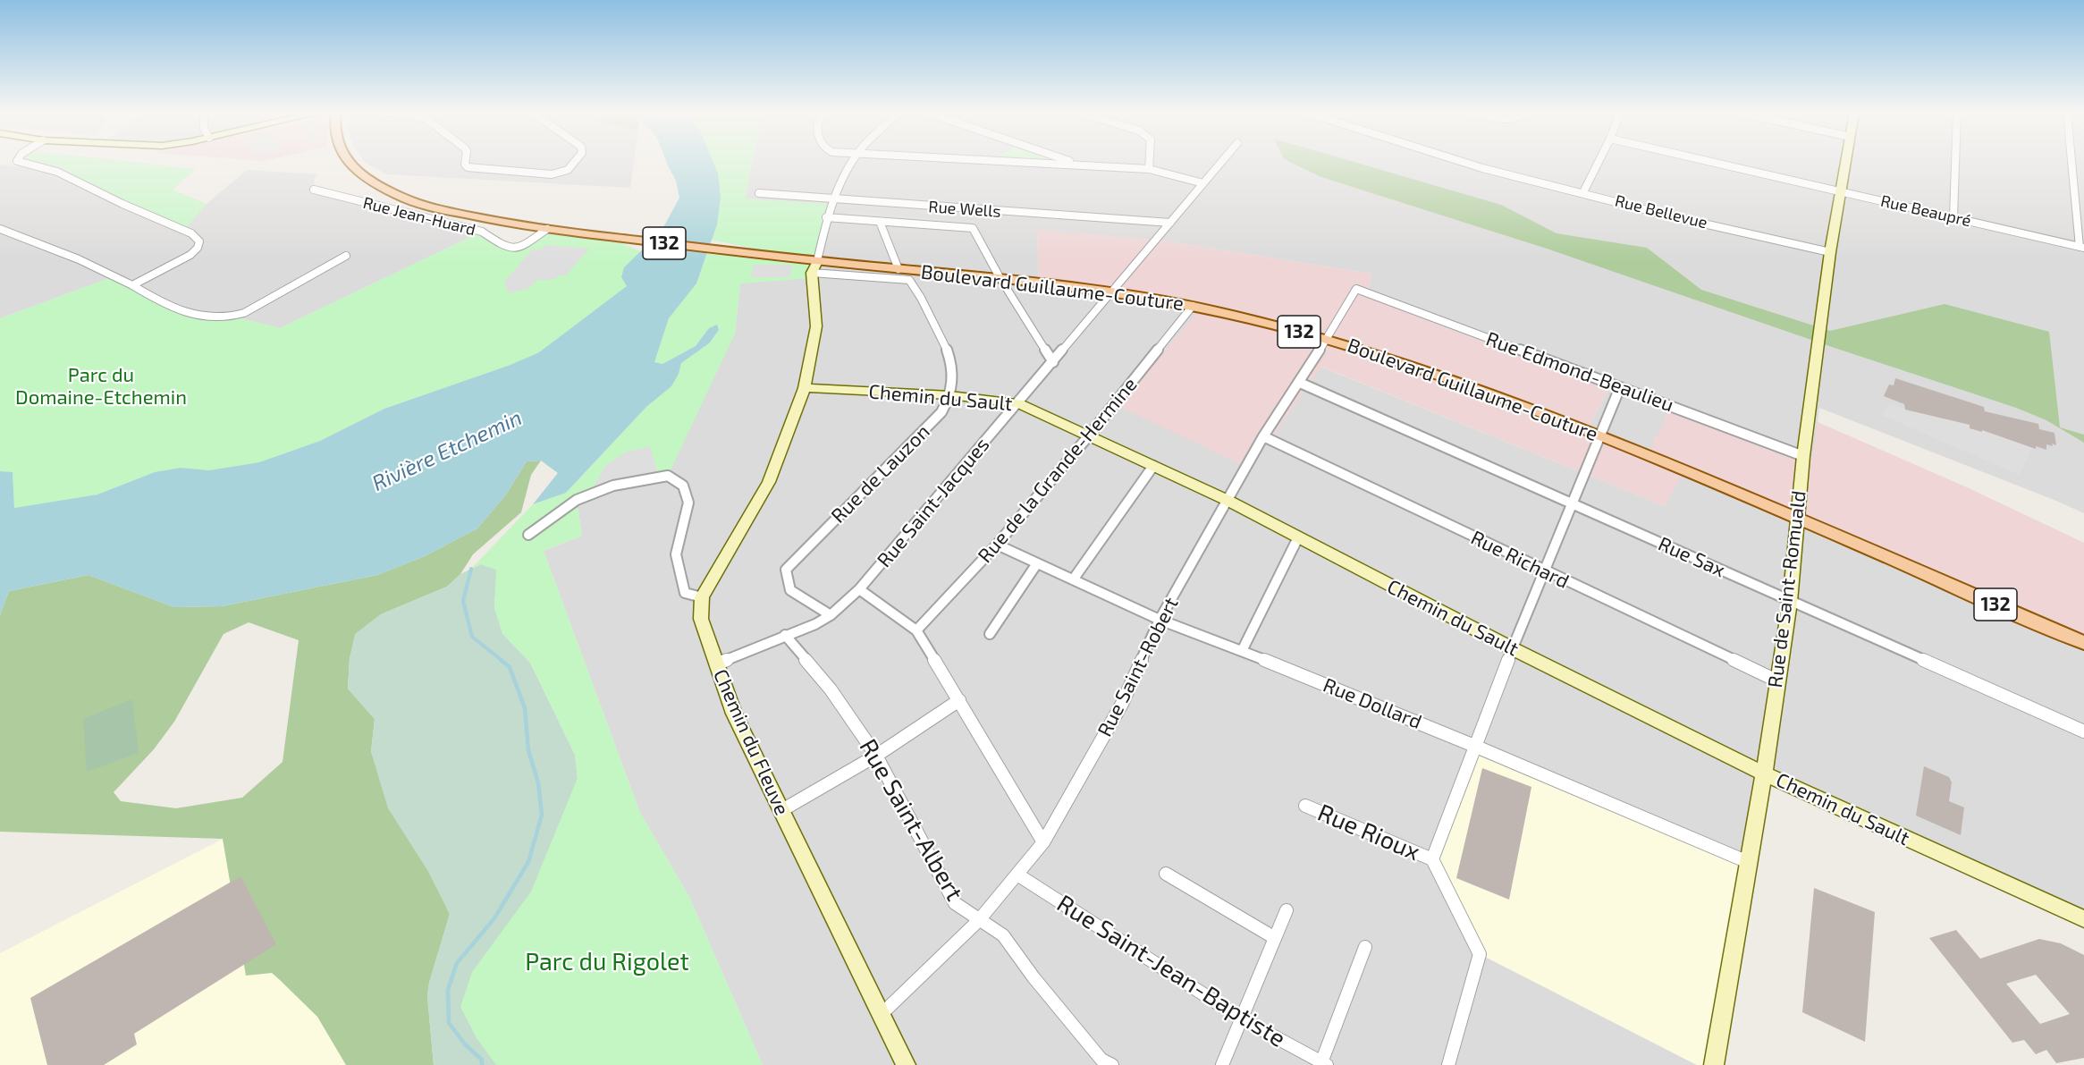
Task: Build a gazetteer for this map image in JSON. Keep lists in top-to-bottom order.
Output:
{
  "streets": {
    "main road": ["132", "Boulevard Guillaume-Couture"],
    "street": [
      "Rue Wells",
      "Rue Beaupré",
      "Rue Bellevue",
      "Rue Jean-Huard",
      "Rue Edmond-Beaulieu",
      "Chemin du Sault",
      "Rue de la Grande-Hermine",
      "Rue de Lauzon",
      "Rue Saint-Jacques",
      "Rue Sax",
      "Rue Richard",
      "Rue de Saint-Romuald",
      "Rue Saint-Robert",
      "Rue Dollard",
      "Chemin du Fleuve",
      "Rue Saint-Albert",
      "Rue Rioux",
      "Rue Saint-Jean-Baptiste"
    ]
  },
  "crossings": [
    ["Rue Wells", "Rue Saint-Jacques"],
    ["Rue Beaupré", "Rue de Saint-Romuald"],
    ["Rue Bellevue", "Rue de Saint-Romuald"],
    ["Rue Jean-Huard", "Boulevard Guillaume-Couture"],
    ["Boulevard Guillaume-Couture", "Rue de la Grande-Hermine"],
    ["Boulevard Guillaume-Couture", "Rue de Lauzon"],
    ["Boulevard Guillaume-Couture", "Rue Saint-Jacques"],
    ["Boulevard Guillaume-Couture", "Rue de Saint-Romuald"],
    ["Boulevard Guillaume-Couture", "Rue Saint-Robert"],
    ["Rue Edmond-Beaulieu", "Rue de Saint-Romuald"],
    ["Rue Edmond-Beaulieu", "Rue Saint-Robert"],
    ["Chemin du Sault", "Rue de la Grande-Hermine"],
    ["Chemin du Sault", "Rue de Lauzon"],
    ["Chemin du Sault", "Rue Saint-Jacques"],
    ["Chemin du Sault", "Rue de Saint-Romuald"],
    ["Chemin du Sault", "Rue Saint-Robert"],
    ["Rue de la Grande-Hermine", "Rue Dollard"],
    ["Rue de Lauzon", "Rue Saint-Jacques"],
    ["Rue Saint-Jacques", "Chemin du Fleuve"],
    ["Rue Saint-Jacques", "Rue Saint-Albert"],
    ["Rue Sax", "Rue de Saint-Romuald"],
    ["Rue Sax", "Rue Saint-Robert"],
    ["Rue Richard", "Rue de Saint-Romuald"],
    ["Rue Richard", "Rue Saint-Robert"],
    ["Rue de Saint-Romuald", "Rue Dollard"],
    ["Rue Saint-Robert", "Rue Dollard"],
    ["Rue Saint-Robert", "Chemin du Fleuve"],
    ["Rue Saint-Robert", "Rue Saint-Albert"],
    ["Rue Saint-Robert", "Rue Saint-Jean-Baptiste"]
  ],
  "water": ["Rivière Etchemin"],
  "parks": ["Parc du Domaine-Etchemin", "Parc du Rigolet"]
}
